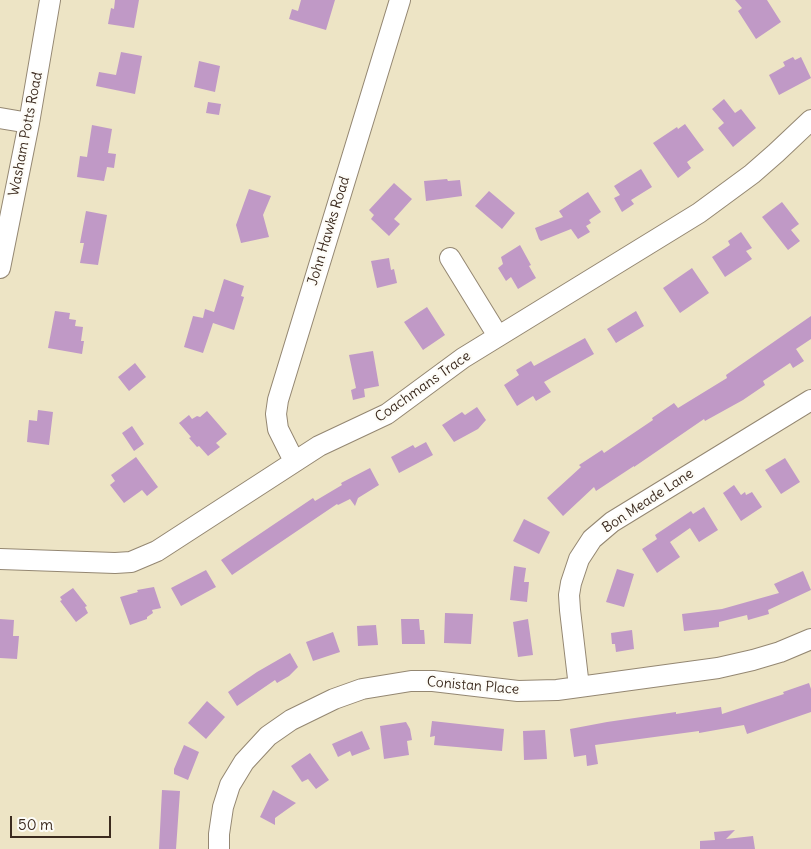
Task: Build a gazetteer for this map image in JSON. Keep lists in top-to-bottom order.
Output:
{
  "streets": {
    "street": [
      "Washam Potts Road",
      "John Hawks Road",
      "Coachmans Trace",
      "Bon Meade Lane",
      "Conistan Place"
    ]
  },
  "crossings": [
    ["John Hawks Road", "Coachmans Trace"],
    ["Bon Meade Lane", "Conistan Place"]
  ],
  "scale_bar": "50 m"
}
